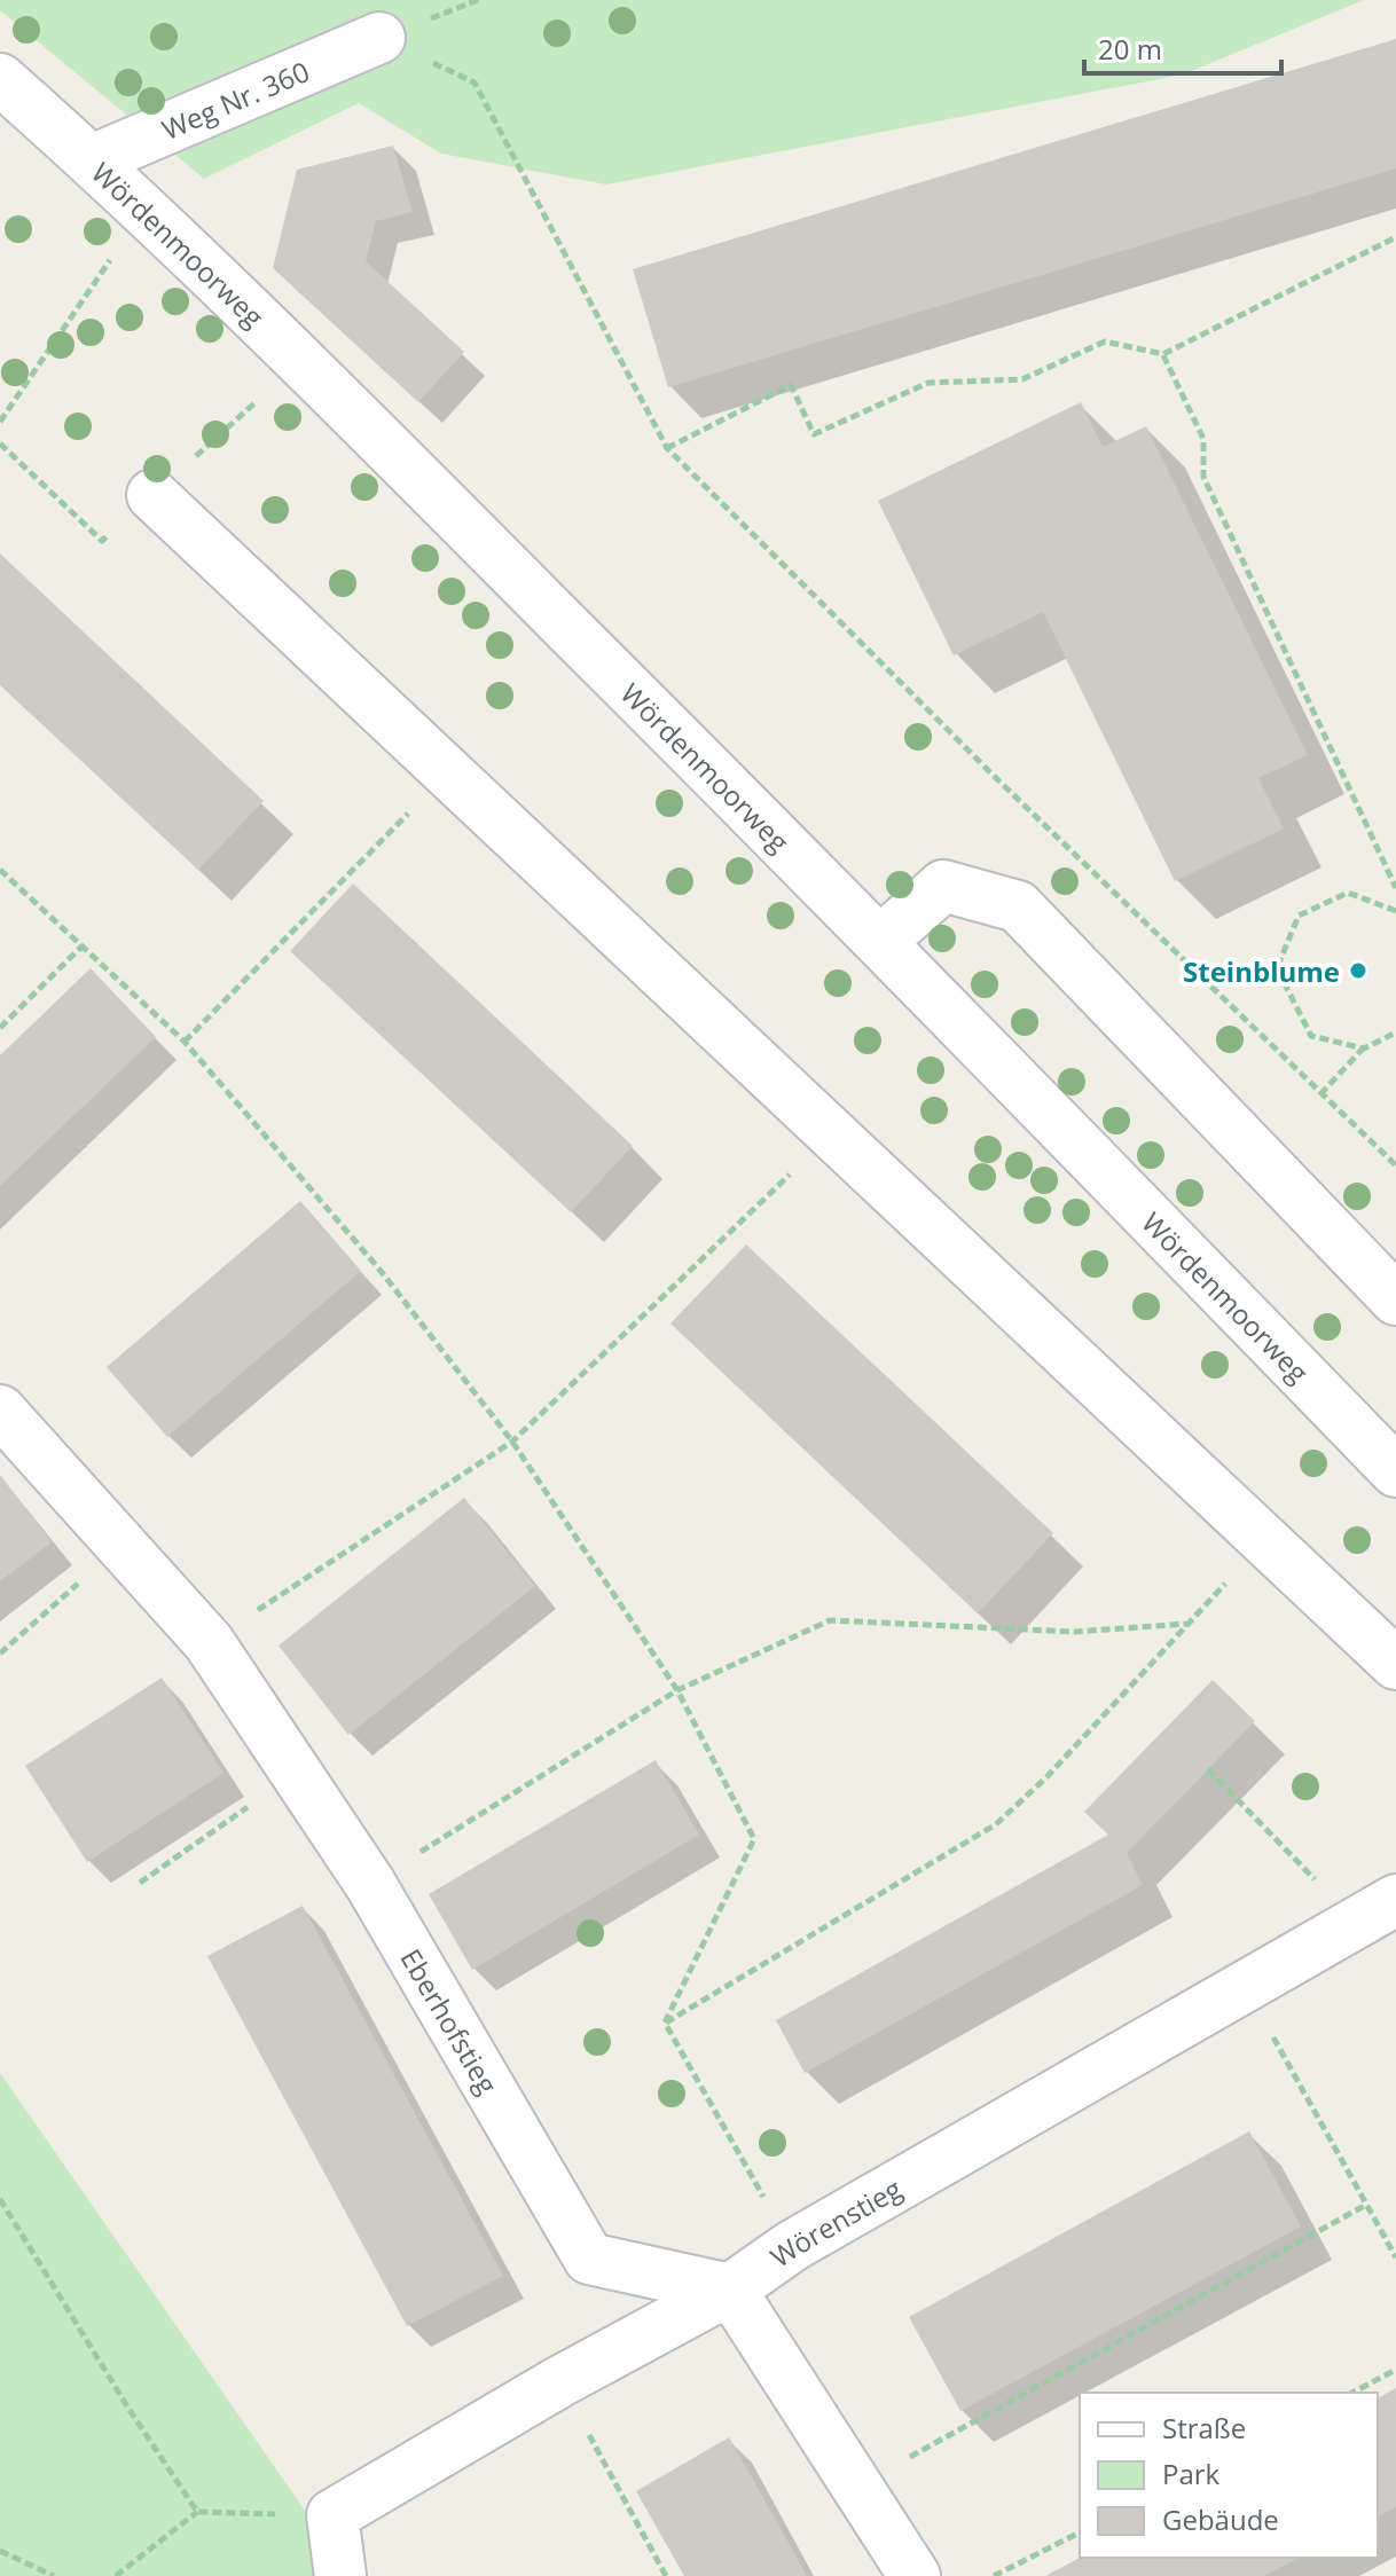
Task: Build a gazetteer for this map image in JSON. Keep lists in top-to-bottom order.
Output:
{
  "streets": {
    "street": [
      "Weg Nr. 360",
      "Wördenmoorweg",
      "Eberhofstieg",
      "Wörenstieg"
    ]
  },
  "crossings": [
    ["Weg Nr. 360", "Wördenmoorweg"],
    ["Eberhofstieg", "Wörenstieg"]
  ],
  "places": ["Steinblume"],
  "legend": ["Straße", "Park", "Gebäude"],
  "scale_bar": "20 m"
}
